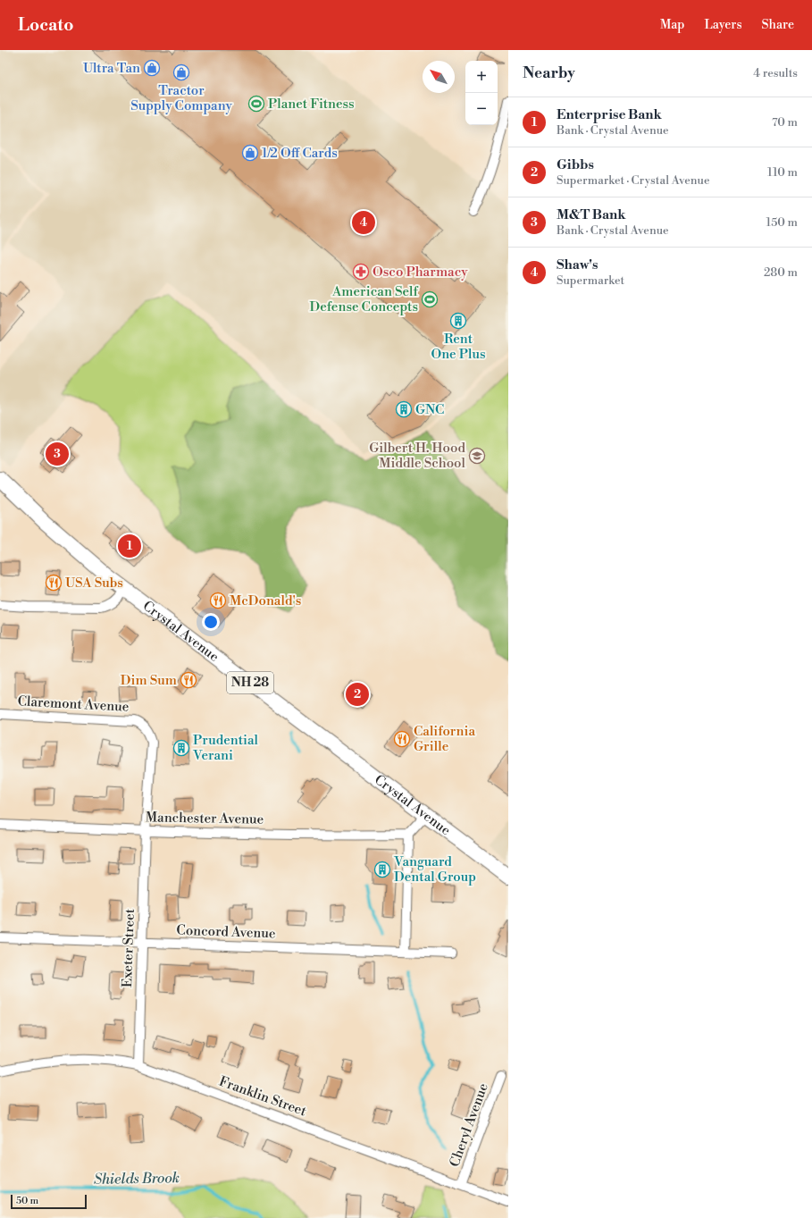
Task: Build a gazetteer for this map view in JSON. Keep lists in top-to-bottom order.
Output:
{
  "streets": {
    "main road": ["Crystal Avenue", "NH 28"],
    "street": [
      "Claremont Avenue",
      "Manchester Avenue",
      "Concord Avenue",
      "Exeter Street",
      "Franklin Street",
      "Cheryl Avenue"
    ]
  },
  "crossings": [
    ["Claremont Avenue", "Manchester Avenue"],
    ["Claremont Avenue", "Exeter Street"],
    ["Manchester Avenue", "Exeter Street"],
    ["Concord Avenue", "Exeter Street"],
    ["Exeter Street", "Franklin Street"],
    ["Franklin Street", "Cheryl Avenue"]
  ],
  "water": ["Shields Brook"],
  "places": {
    "shop": ["Ultra Tan", "Tractor Supply Company", "1/2 Off Cards"],
    "sports": ["Planet Fitness", "American Self Defense Concepts"],
    "pharmacy": ["Osco Pharmacy"],
    "building": [
      "Rent One Plus",
      "GNC",
      "Prudential Verani",
      "Vanguard Dental Group"
    ],
    "school or university": ["Gilbert H. Hood Middle School"],
    "restaurant": [
      "USA Subs",
      "McDonald's",
      "Dim Sum",
      "California Grille"
    ]
  },
  "scale_bar": "50 m",
  "north": "top left",
  "page": {
    "header": "Locato",
    "nav": ["Map", "Layers", "Share"],
    "heading": ["Nearby", "4 results"],
    "map_buttons": ["+", "−"],
    "list": [
      {
        "mark": "1",
        "name": "Enterprise Bank",
        "note": "Bank · Crystal Avenue",
        "value": "70 m"
      },
      {
        "mark": "2",
        "name": "Gibbs",
        "note": "Supermarket · Crystal Avenue",
        "value": "110 m"
      },
      {
        "mark": "3",
        "name": "M&T Bank",
        "note": "Bank · Crystal Avenue",
        "value": "150 m"
      },
      {
        "mark": "4",
        "name": "Shaw's",
        "note": "Supermarket",
        "value": "280 m"
      }
    ],
    "pins": [
      "4",
      "3",
      "1",
      "2"
    ],
    "scale": "50 m"
  }
}
